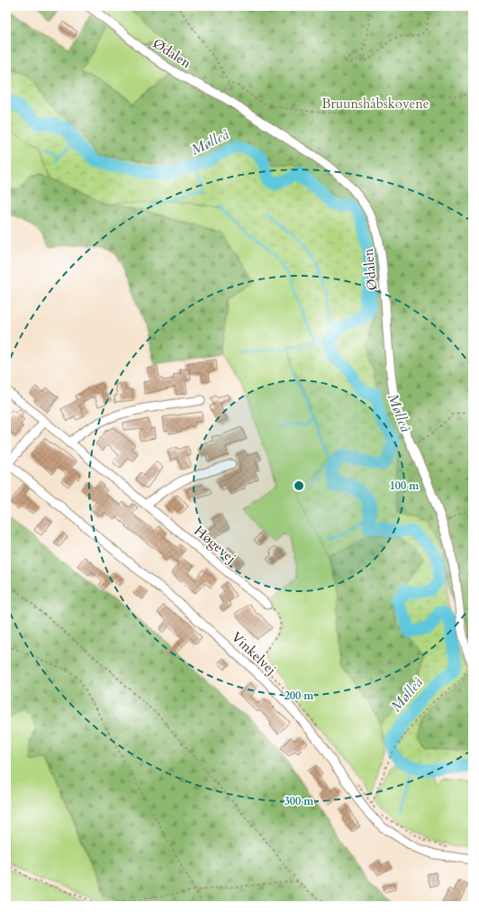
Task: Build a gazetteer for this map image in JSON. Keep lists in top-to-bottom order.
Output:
{
  "streets": {
    "street": ["Ødalen", "Høgevej", "Vinkelvej"]
  },
  "water": ["Mølleå"],
  "parks": ["Bruunshåbskovene"],
  "rings": ["100 m", "200 m", "300 m"]
}
